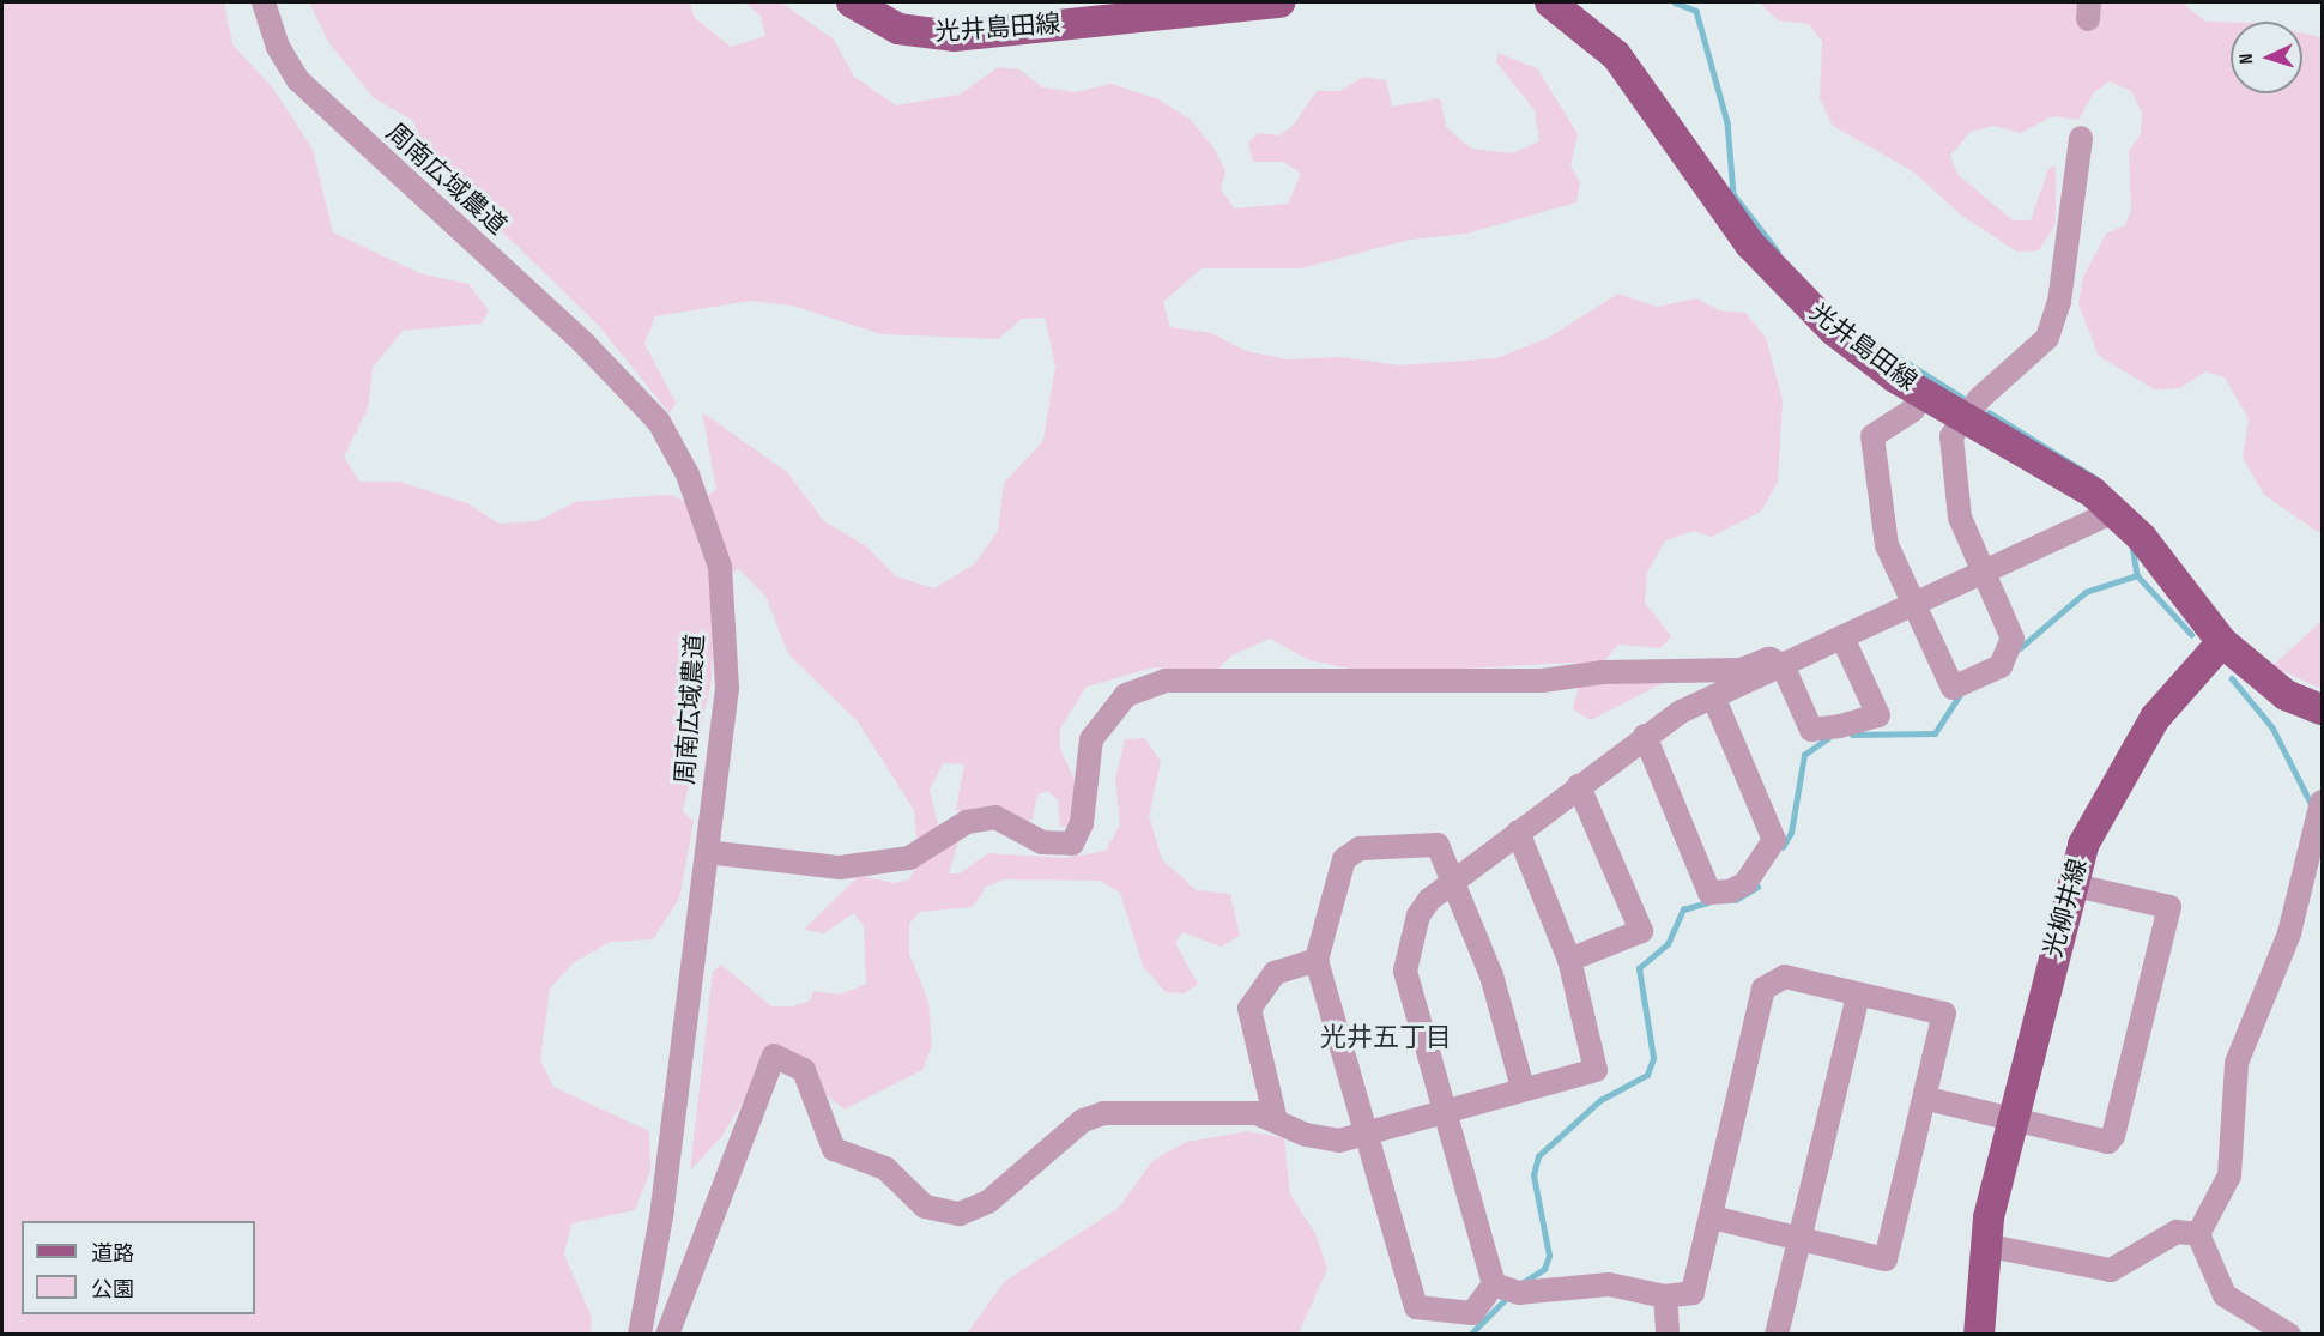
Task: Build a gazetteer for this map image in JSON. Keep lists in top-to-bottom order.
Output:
{
  "streets": {
    "main road": ["光井島田線", "光柳井線"],
    "street": ["周南広域農道"]
  },
  "crossings": [
    ["光井島田線", "光柳井線"]
  ],
  "districts": ["光井五丁目"],
  "legend": ["道路", "公園"],
  "north": "left"
}
